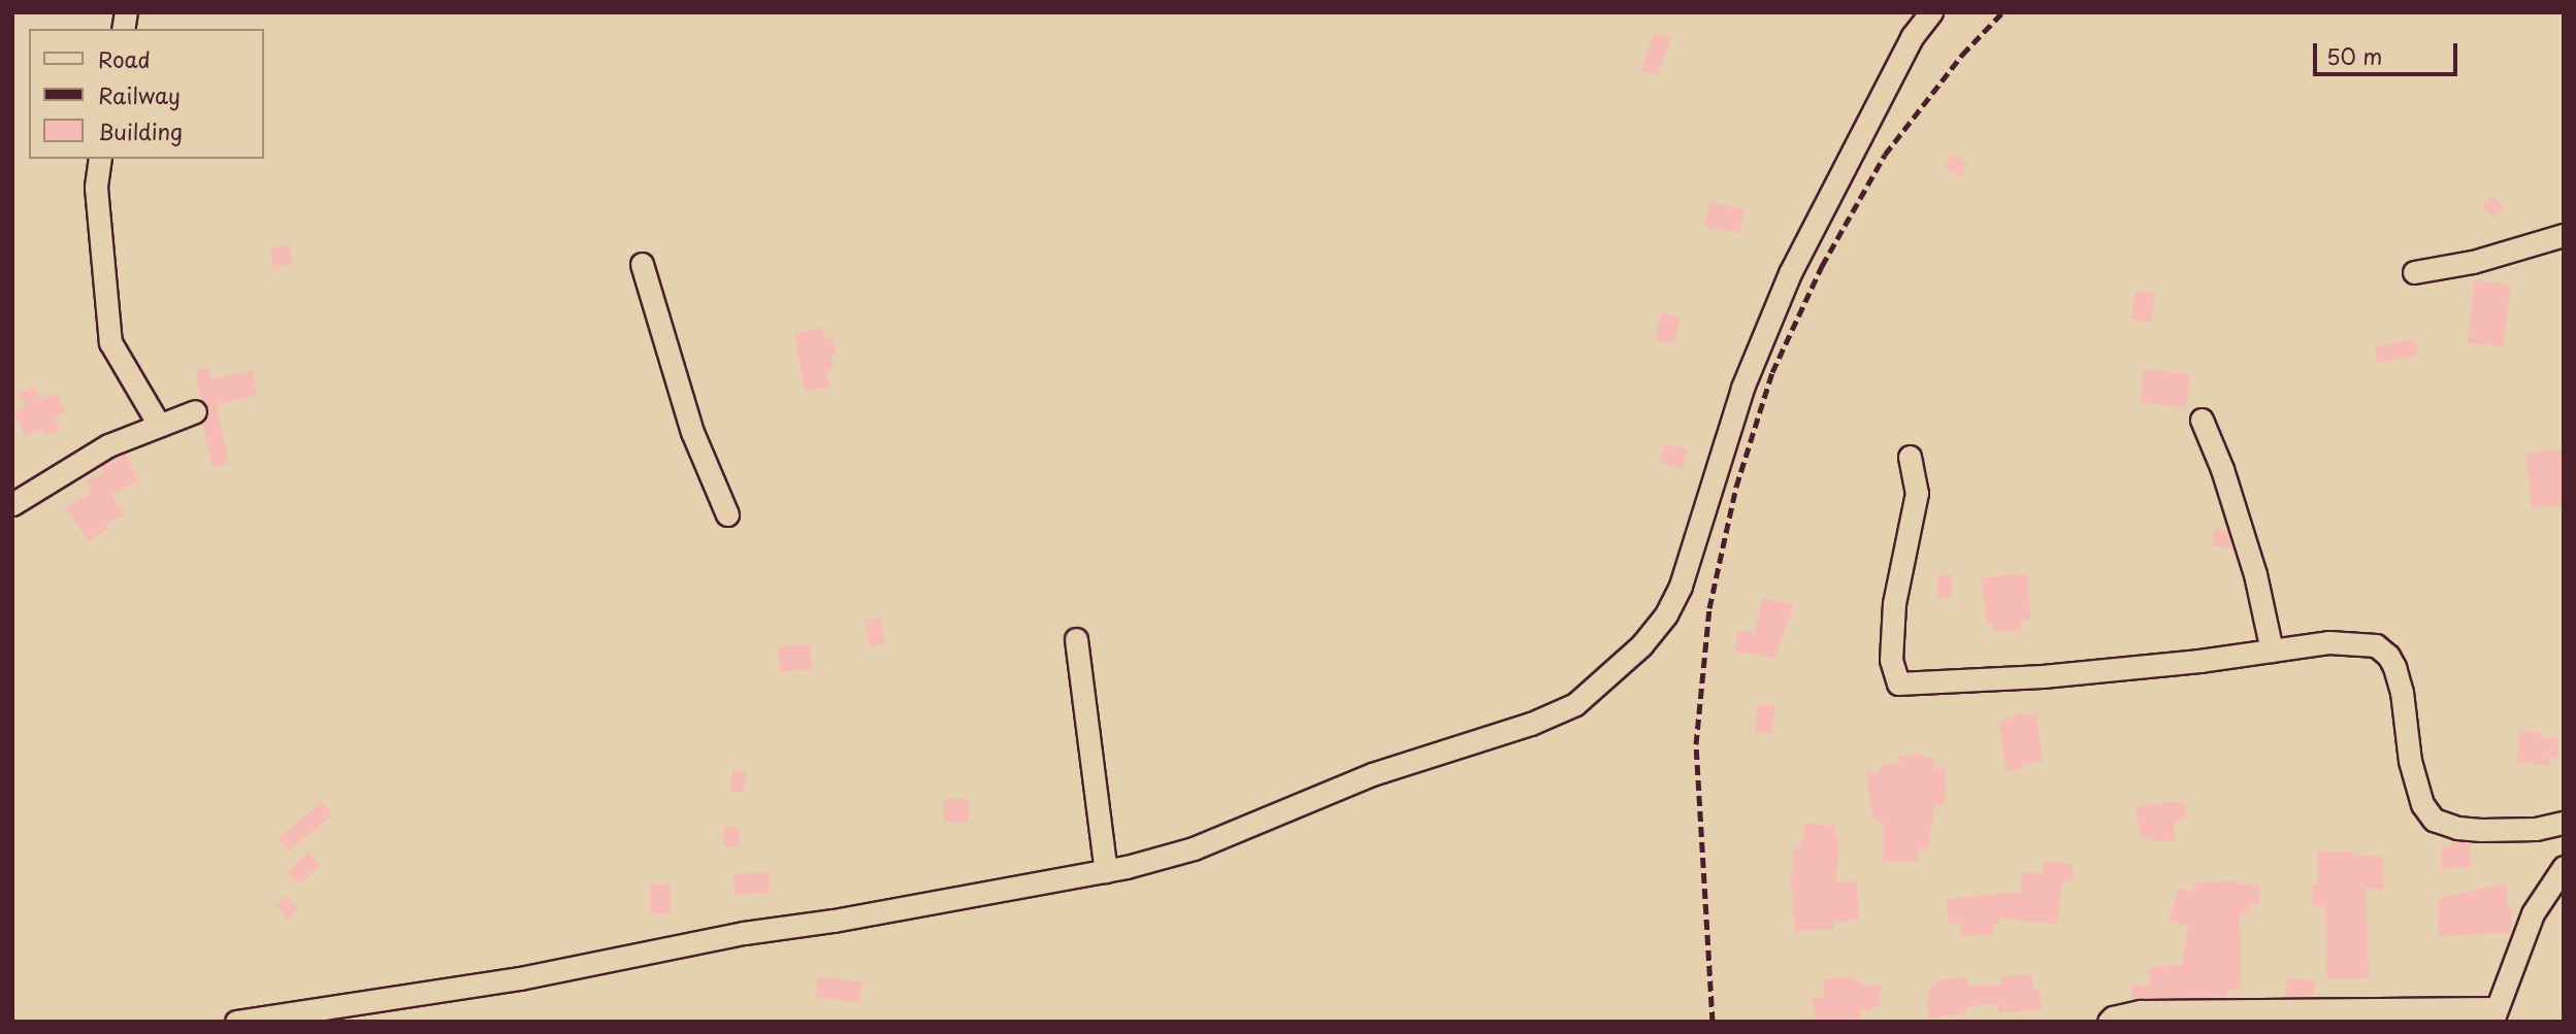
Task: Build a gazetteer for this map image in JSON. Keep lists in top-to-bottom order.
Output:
{
  "legend": ["Road", "Railway", "Building"],
  "scale_bar": "50 m"
}
